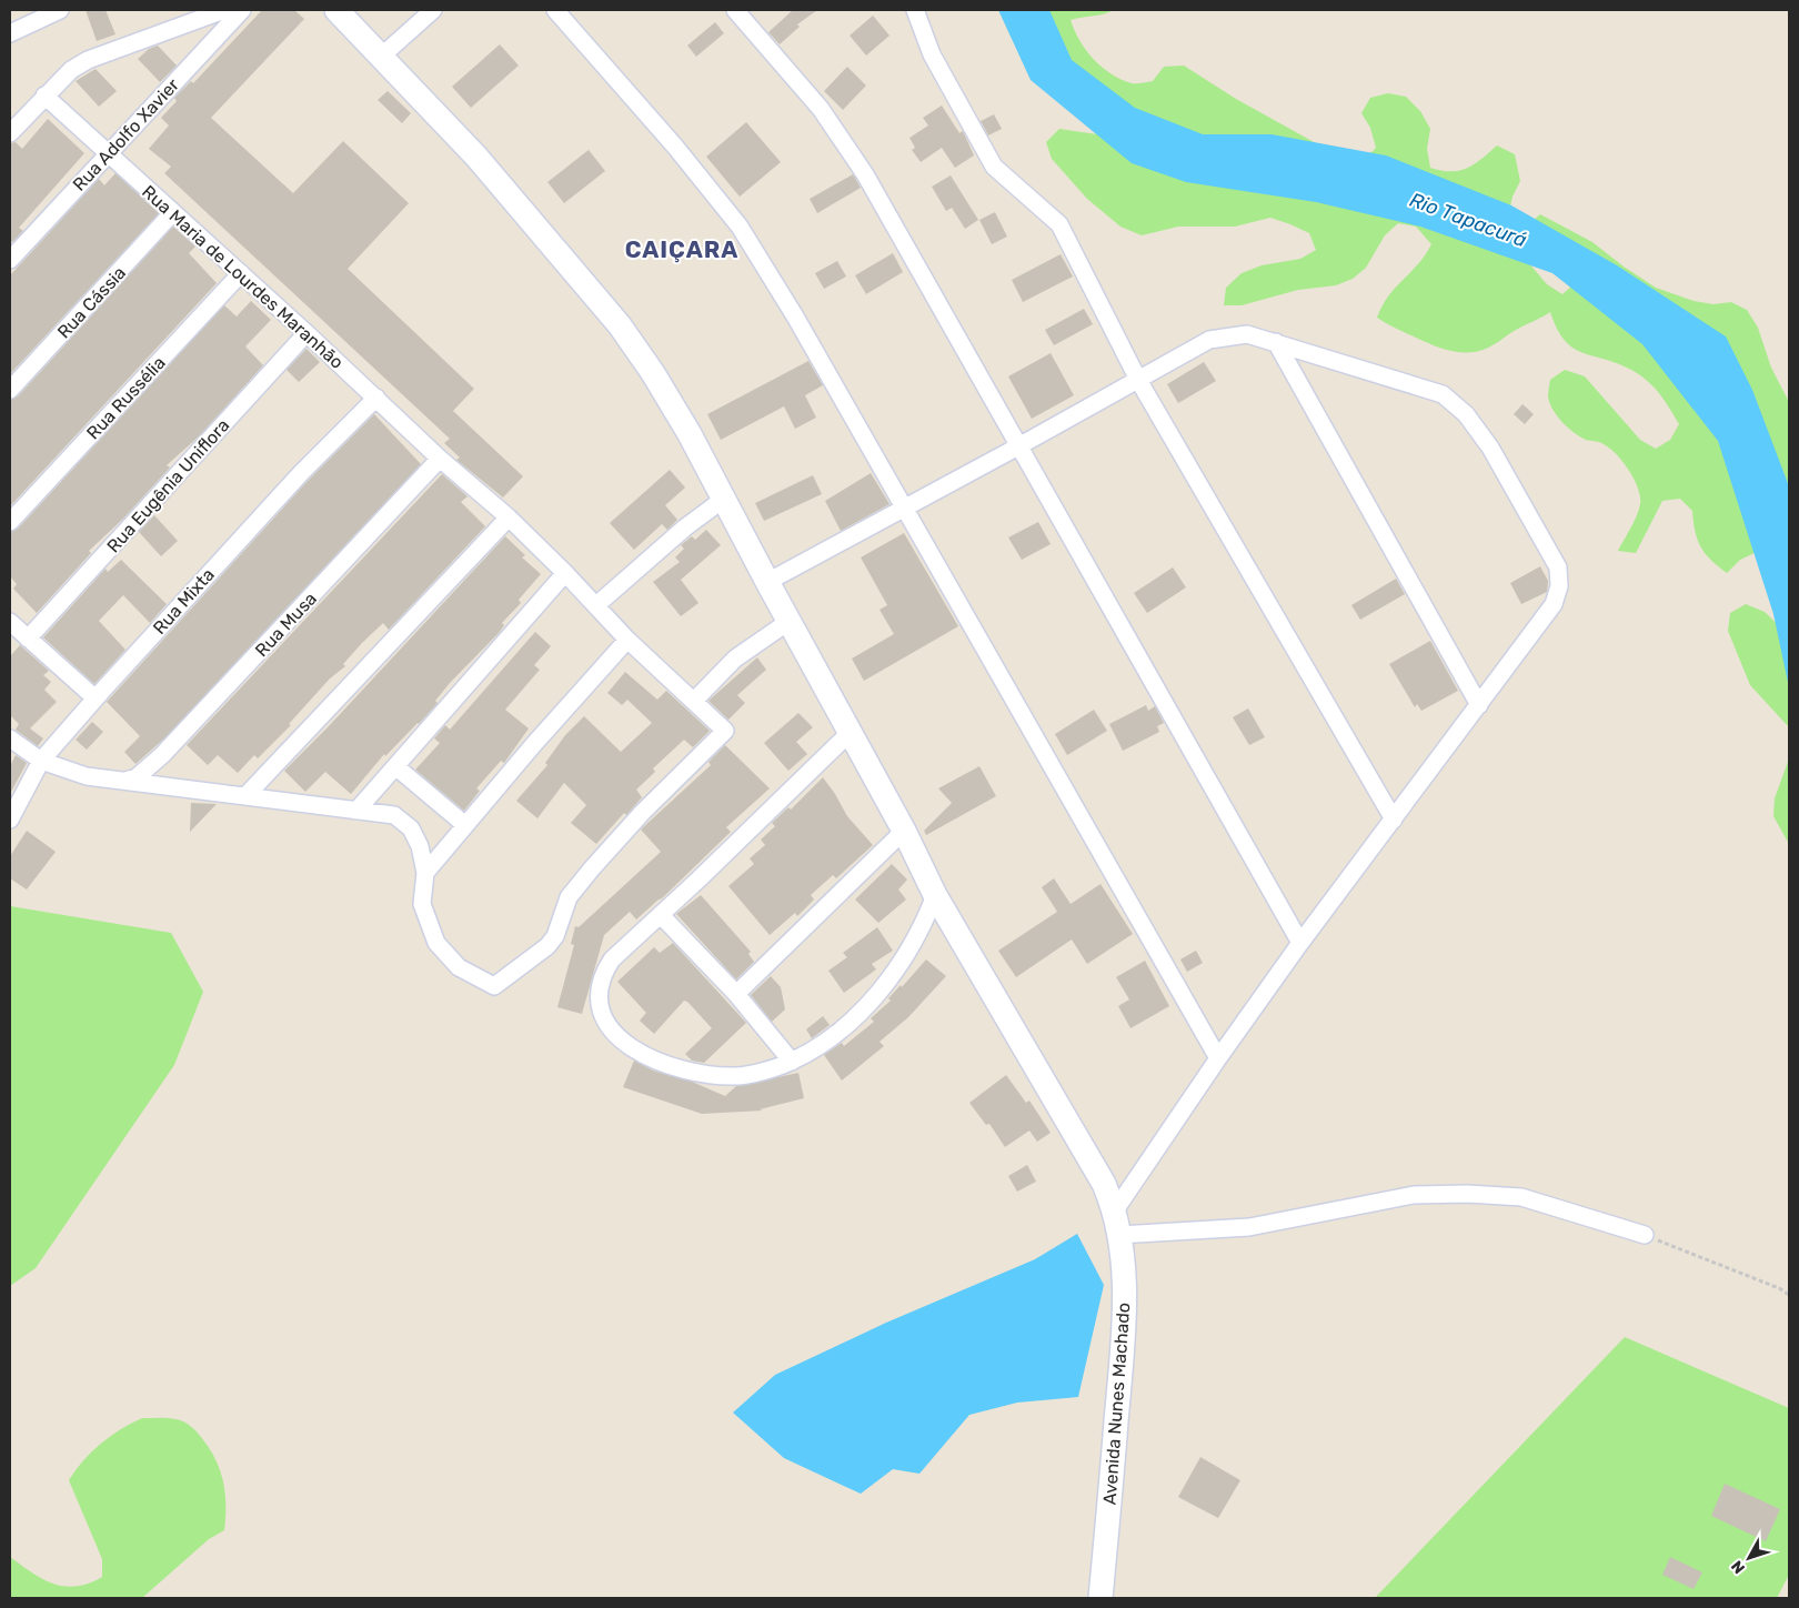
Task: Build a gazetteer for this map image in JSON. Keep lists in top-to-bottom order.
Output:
{
  "streets": {
    "main road": ["Avenida Nunes Machado"],
    "street": [
      "Rua Adolfo Xavier",
      "Rua Maria de Lourdes Maranhão",
      "Rua Cássia",
      "Rua Russélia",
      "Rua Eugênia Uniflora",
      "Rua Mixta",
      "Rua Musa"
    ]
  },
  "crossings": [
    ["Rua Adolfo Xavier", "Rua Maria de Lourdes Maranhão"],
    ["Rua Maria de Lourdes Maranhão", "Rua Cássia"],
    ["Rua Maria de Lourdes Maranhão", "Rua Russélia"],
    ["Rua Maria de Lourdes Maranhão", "Rua Eugênia Uniflora"],
    ["Rua Maria de Lourdes Maranhão", "Rua Mixta"],
    ["Rua Maria de Lourdes Maranhão", "Rua Musa"]
  ],
  "districts": ["CAIÇARA"],
  "water": ["Rio Tapacurá"],
  "north": "bottom left"
}
